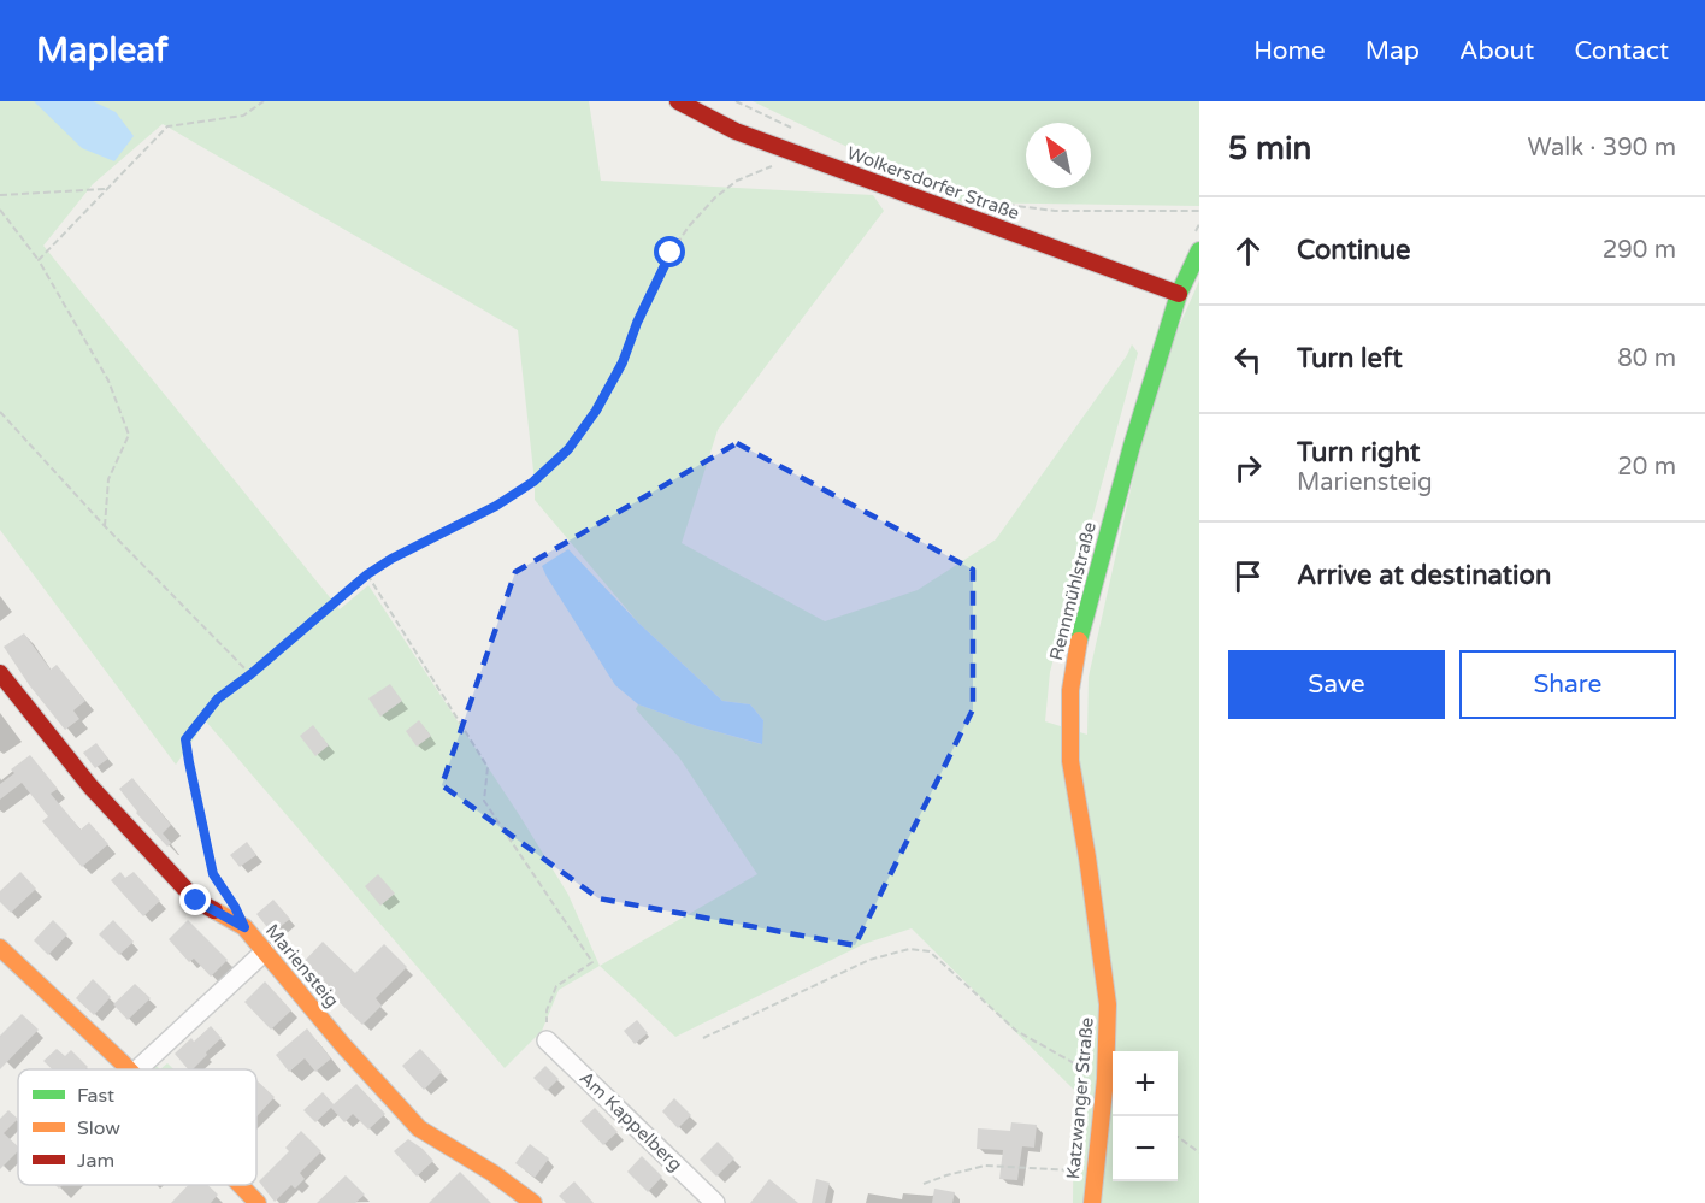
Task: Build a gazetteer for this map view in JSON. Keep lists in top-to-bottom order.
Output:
{
  "streets": {
    "street": [
      "Wolkersdorfer Straße",
      "Rennmühlstraße",
      "Mariensteig",
      "Katzwanger Straße",
      "Am Kappelberg"
    ]
  },
  "crossings": [
    ["Wolkersdorfer Straße", "Rennmühlstraße"],
    ["Rennmühlstraße", "Katzwanger Straße"]
  ],
  "legend": ["Fast", "Slow", "Jam"],
  "north": "top left",
  "page": {
    "header": "Mapleaf",
    "nav": [
      "Home",
      "Map",
      "About",
      "Contact"
    ],
    "heading": ["5 min", "Walk · 390 m"],
    "list": [
      ["Continue", "290 m"],
      ["Turn left", "80 m"],
      ["Turn right", "Mariensteig", "20 m"],
      "Arrive at destination"
    ],
    "buttons": ["Save", "Share"],
    "map_buttons": ["+", "−"]
  }
}
